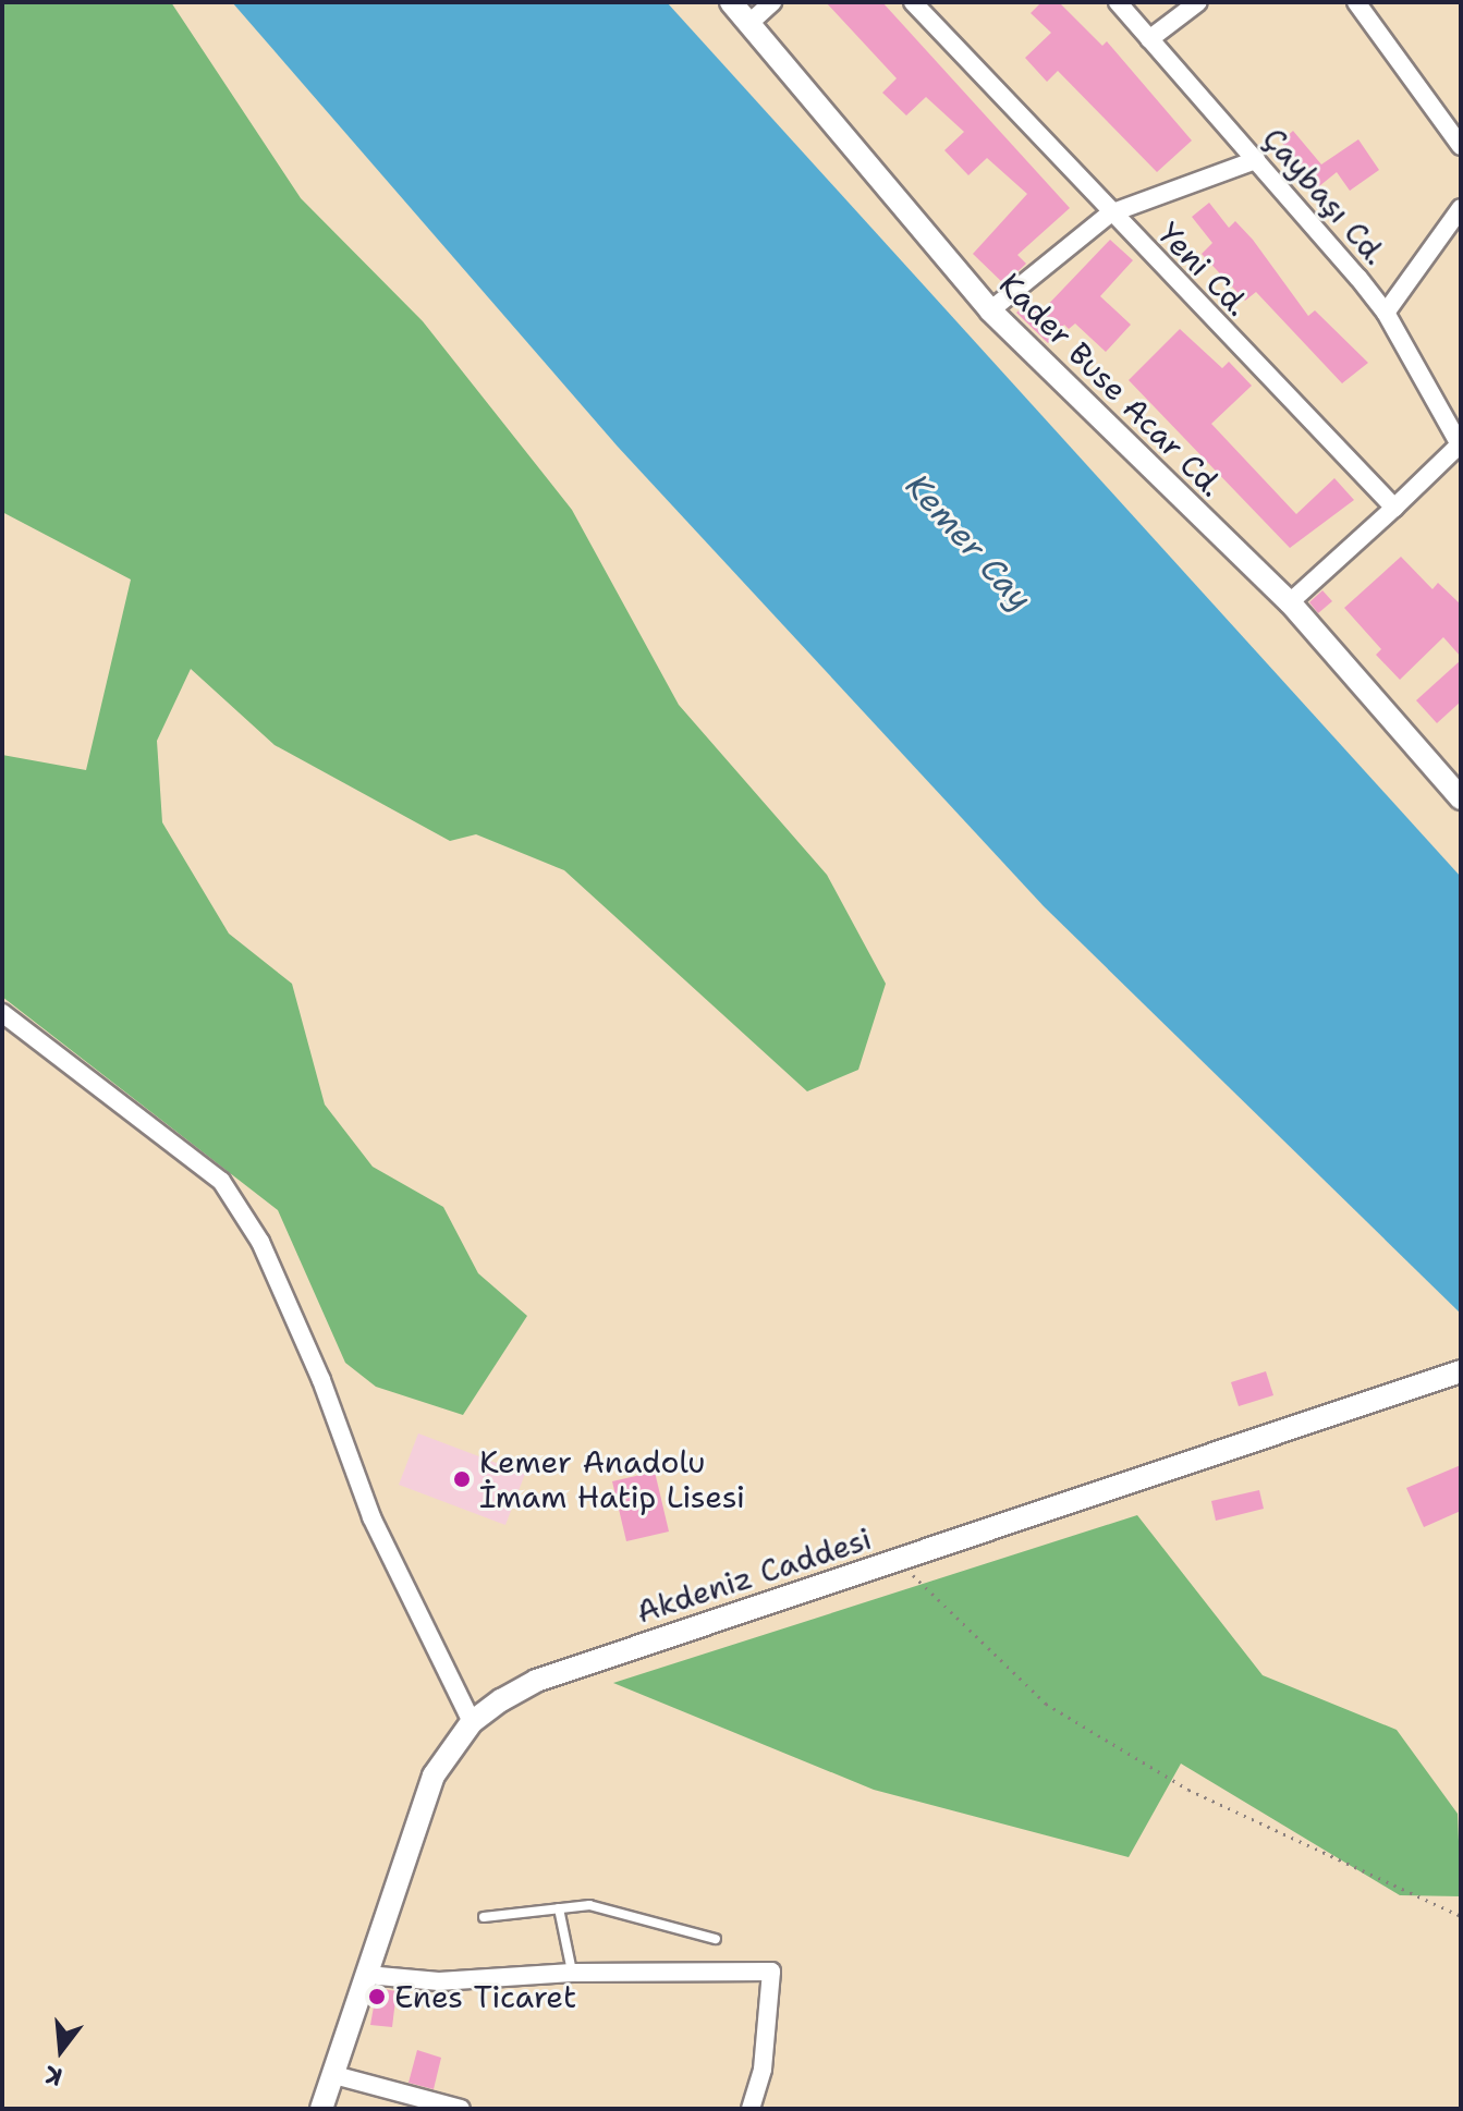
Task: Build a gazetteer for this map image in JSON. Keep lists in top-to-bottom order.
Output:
{
  "streets": {
    "street": [
      "Çaybaşı Cd.",
      "Yeni Cd.",
      "Kader Buse Acar Cd.",
      "Akdeniz Caddesi"
    ]
  },
  "water": ["Kemer Cay"],
  "places": ["Kemer Anadolu İmam Hatip Lisesi", "Enes Ticaret"],
  "north": "bottom"
}
